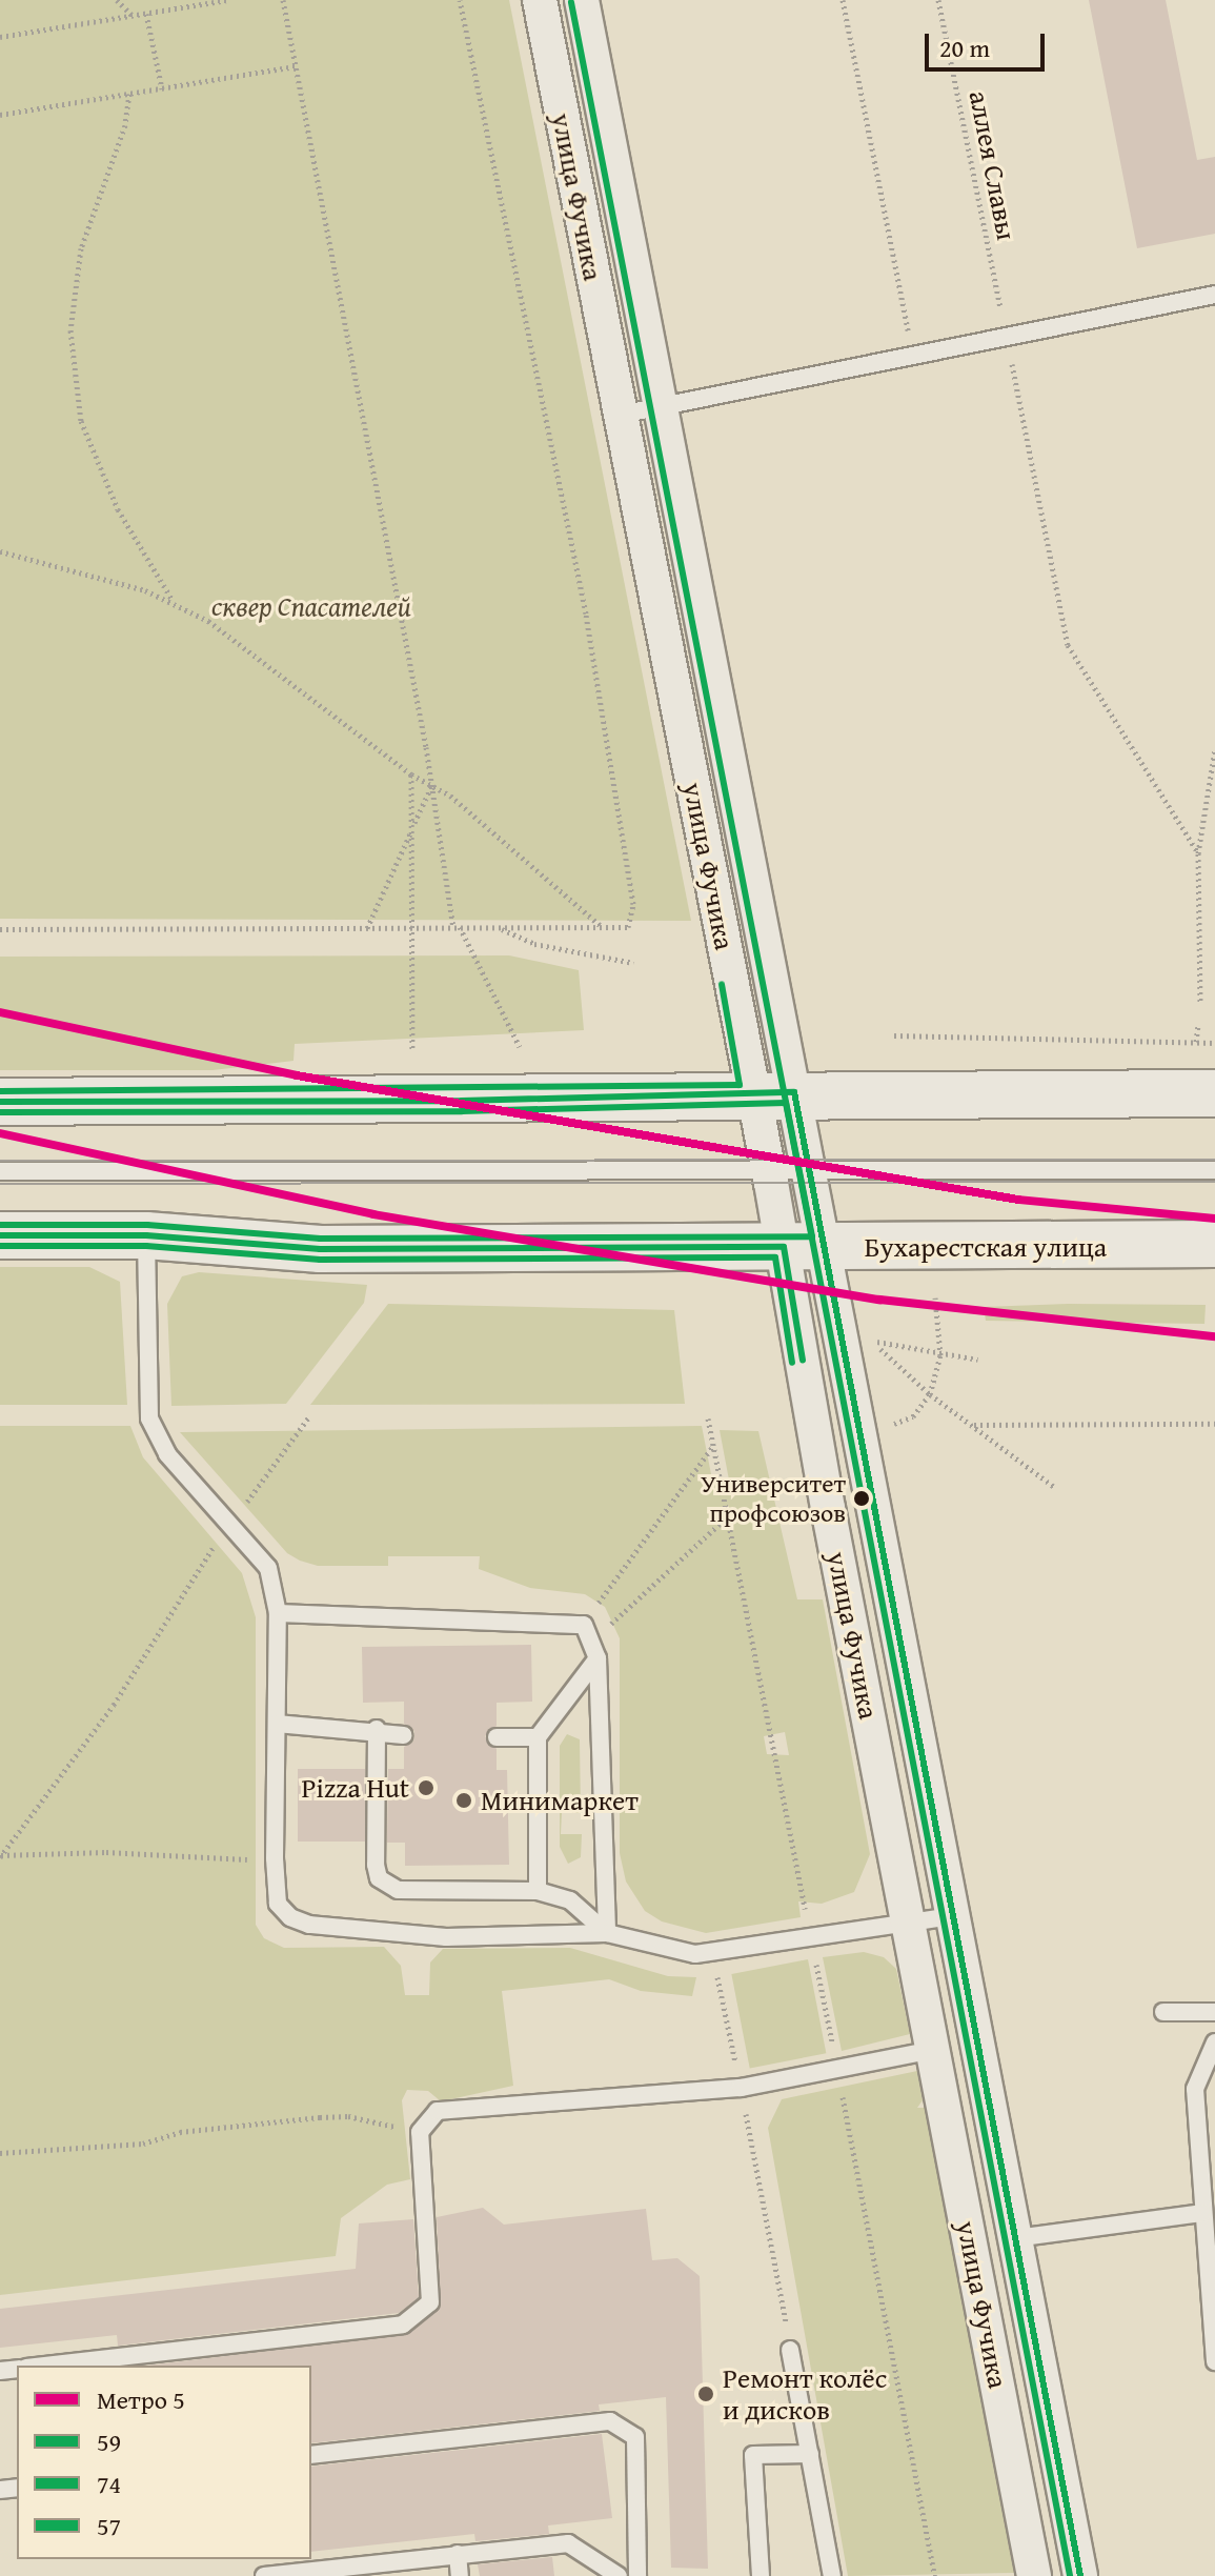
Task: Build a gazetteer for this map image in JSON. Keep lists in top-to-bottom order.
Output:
{
  "streets": {
    "main road": ["Бухарестская улица"],
    "street": ["улица Фучика"],
    "path": ["аллея Славы"]
  },
  "crossings": [
    ["улица Фучика", "Бухарестская улица"]
  ],
  "parks": ["cквер Спасателей"],
  "places": [
    "Университет профсоюзов",
    "Pizza Hut",
    "Минимаркет",
    "Ремонт колёс и дисков"
  ],
  "lines": [
    "transit line 57",
    "metro line 5",
    "transit line 59",
    "transit line 74"
  ],
  "legend": [
    "Метро 5",
    "59",
    "74",
    "57"
  ],
  "scale_bar": "20 m"
}
